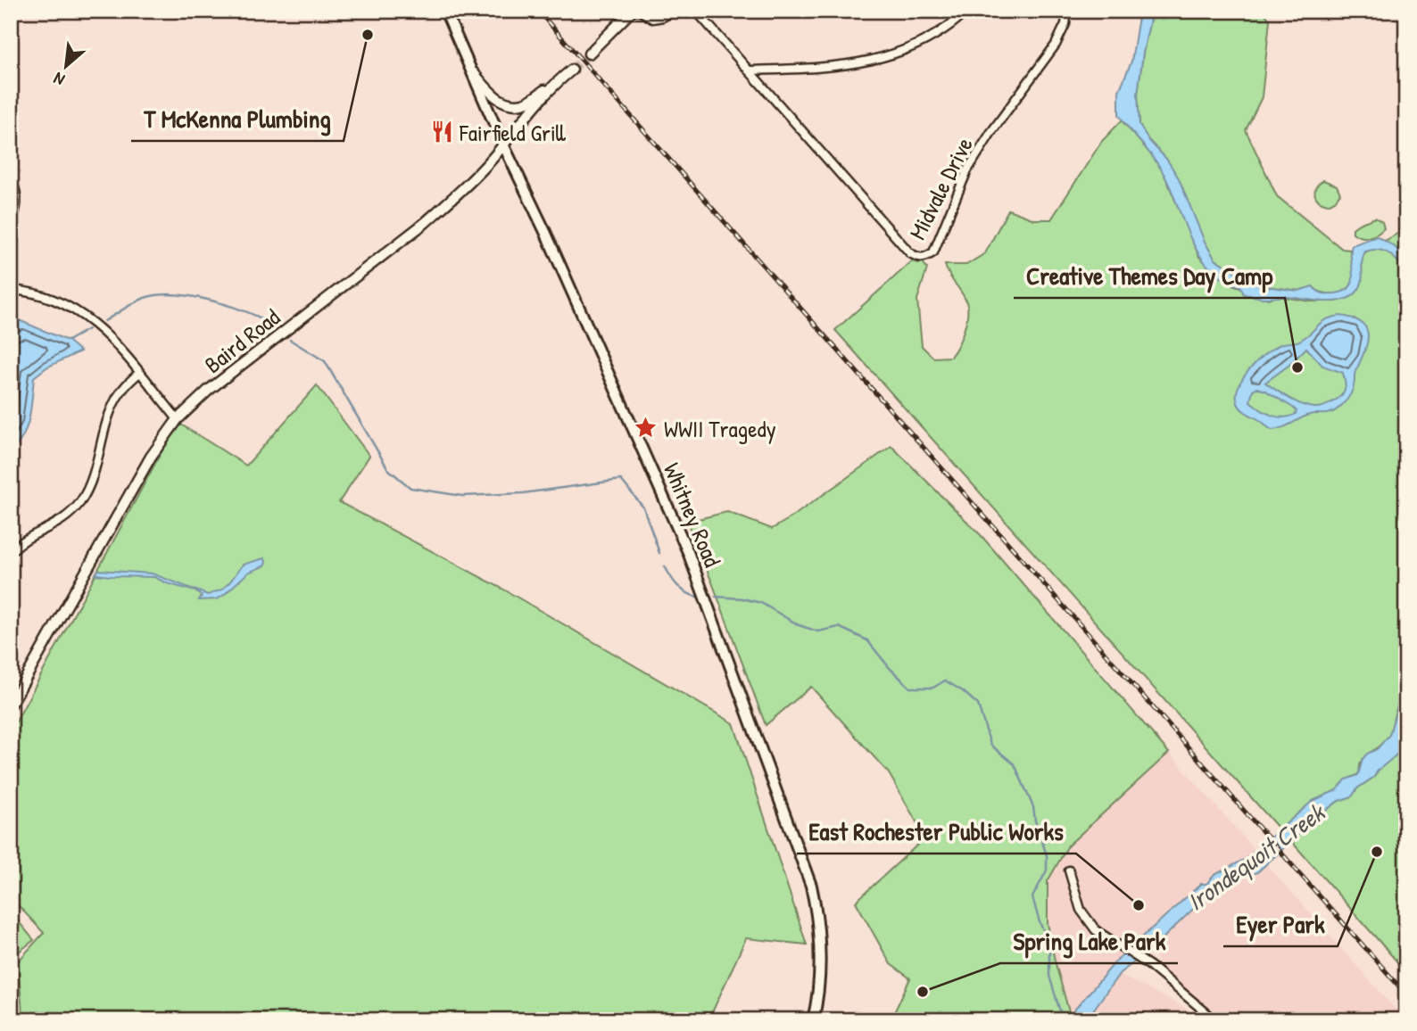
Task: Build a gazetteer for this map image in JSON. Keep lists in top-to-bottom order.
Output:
{
  "streets": {
    "main road": ["Whitney Road"],
    "street": ["Midvale Drive", "Baird Road"]
  },
  "crossings": [
    ["Baird Road", "Whitney Road"]
  ],
  "water": ["Irondequoit Creek"],
  "places": {
    "other": [
      "T McKenna Plumbing",
      "Creative Themes Day Camp",
      "Eyer Park",
      "East Rochester Public Works",
      "Spring Lake Park"
    ],
    "restaurant": ["Fairfield Grill"],
    "place": ["WWII Tragedy"]
  },
  "north": "bottom left"
}
